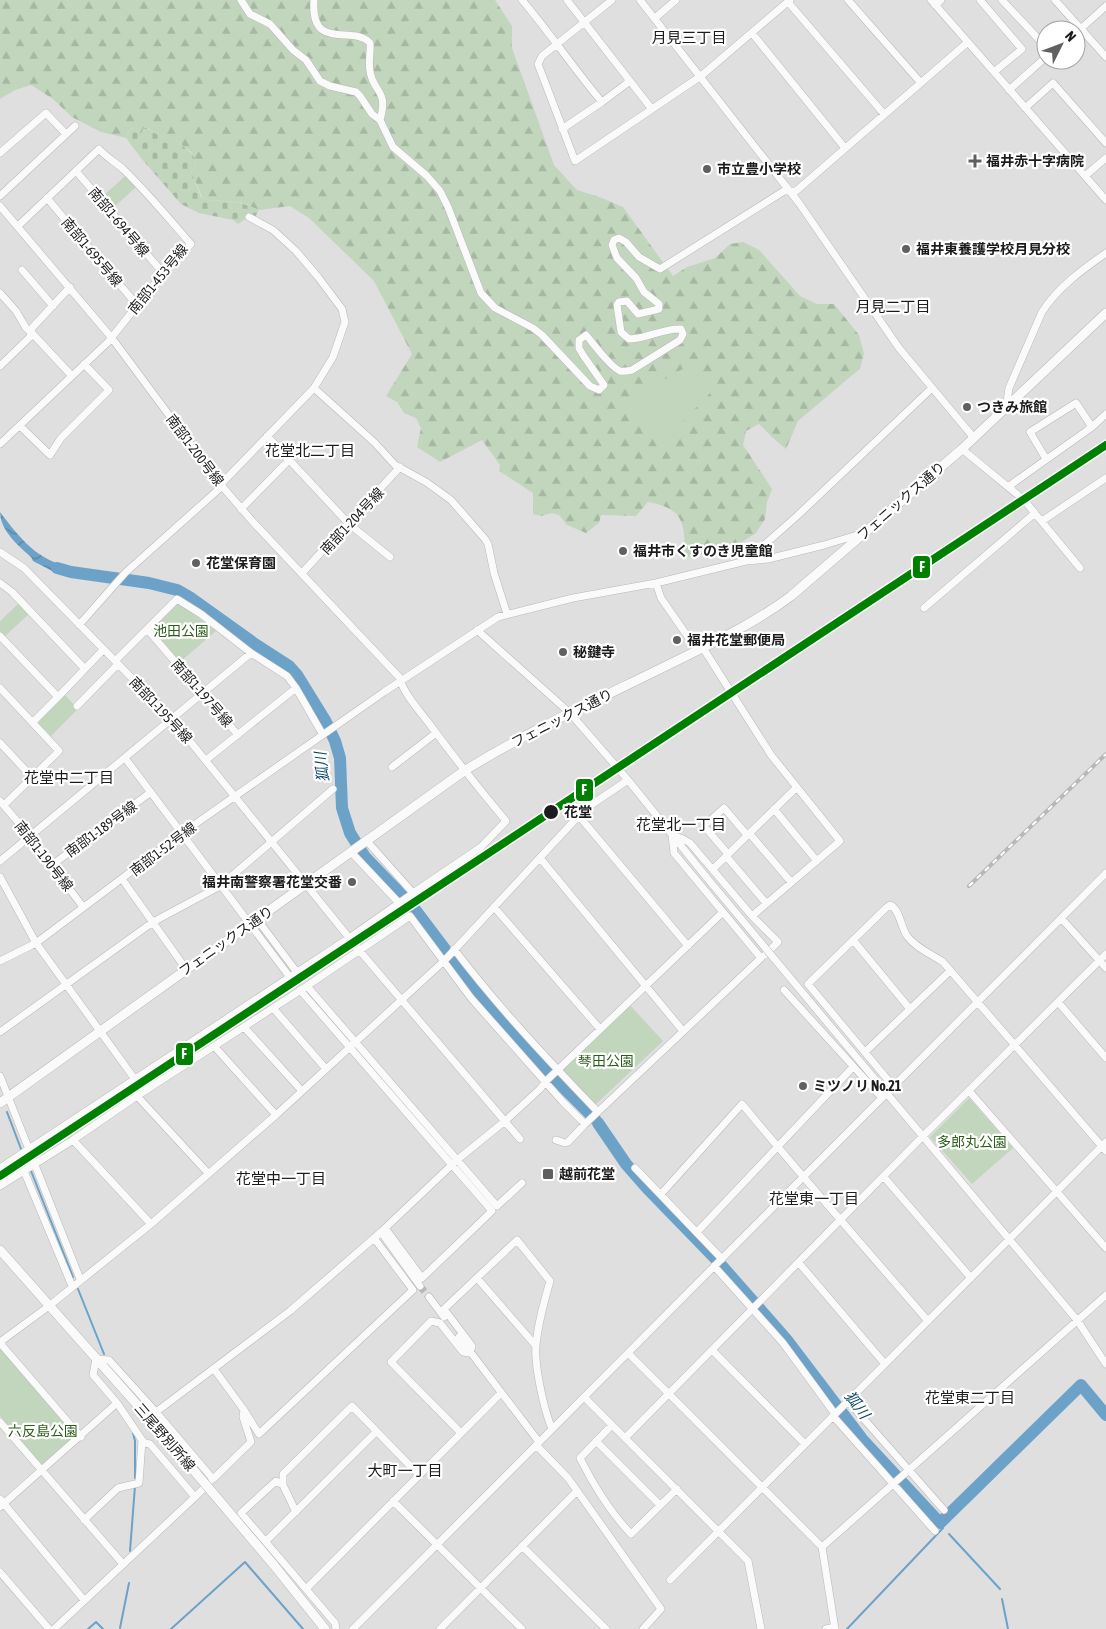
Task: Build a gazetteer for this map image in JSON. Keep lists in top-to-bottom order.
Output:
{
  "streets": {
    "main road": ["フェニックス通り", "三尾野別所線"],
    "street": [
      "南部1-694号線",
      "南部1-695号線",
      "南部1-453号線",
      "南部1-200号線",
      "南部1-204号線",
      "南部1-197号線",
      "南部1-195号線",
      "南部1-189号線",
      "南部1-52号線",
      "南部1-190号線"
    ]
  },
  "crossings": [
    ["南部1-694号線", "南部1-453号線"],
    ["南部1-695号線", "南部1-453号線"],
    ["南部1-453号線", "南部1-200号線"],
    ["南部1-200号線", "フェニックス通り"],
    ["南部1-200号線", "南部1-204号線"],
    ["南部1-200号線", "南部1-52号線"],
    ["フェニックス通り", "南部1-195号線"],
    ["南部1-195号線", "南部1-52号線"],
    ["南部1-189号線", "南部1-190号線"],
    ["南部1-52号線", "南部1-190号線"]
  ],
  "districts": [
    "月見三丁目",
    "月見二丁目",
    "花堂北二丁目",
    "花堂中二丁目",
    "花堂北一丁目",
    "花堂中一丁目",
    "花堂東一丁目",
    "花堂東二丁目",
    "大町一丁目"
  ],
  "water": ["狐川"],
  "parks": [
    "池田公園",
    "琴田公園",
    "多郎丸公園",
    "六反島公園"
  ],
  "places": {
    "health": ["福井赤十字病院"],
    "other": [
      "市立豊小学校",
      "福井東養護学校月見分校",
      "つきみ旅館",
      "福井市くすのき児童館",
      "花堂保育園",
      "福井花堂郵便局",
      "秘鍵寺",
      "花堂",
      "福井南警察署花堂交番",
      "ミツノリ No.21"
    ],
    "transit": ["越前花堂"]
  },
  "lines": ["transit line F"],
  "north": "top right"
}
